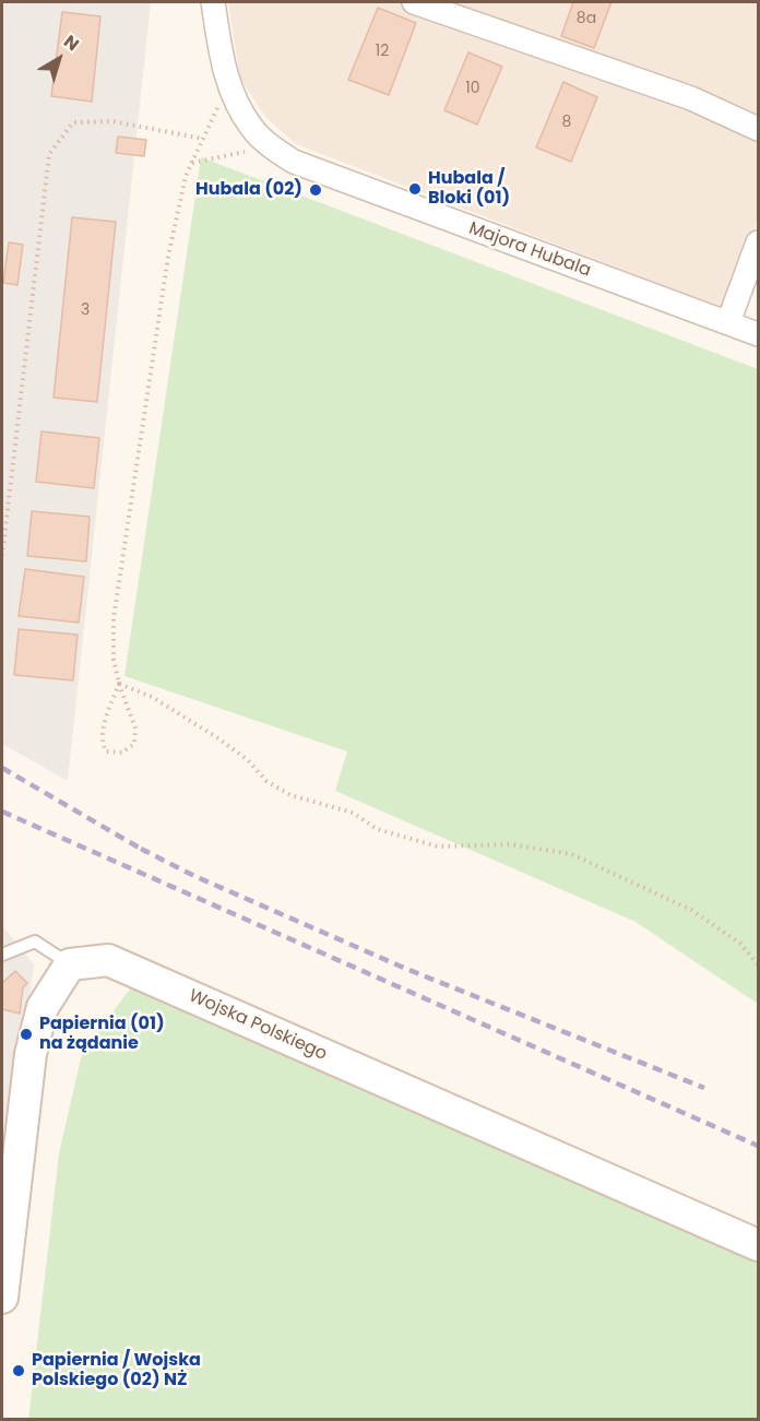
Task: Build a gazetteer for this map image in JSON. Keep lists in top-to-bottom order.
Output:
{
  "streets": {
    "street": ["Majora Hubala", "Wojska Polskiego"]
  },
  "places": [
    "Hubala / Bloki (01)",
    "Hubala (02)",
    "Papiernia (01) na żądanie",
    "Papiernia / Wojska Polskiego (02) NŻ"
  ],
  "house_numbers": [
    "8a",
    "12",
    "10",
    "8",
    "3"
  ],
  "north": "top right"
}
